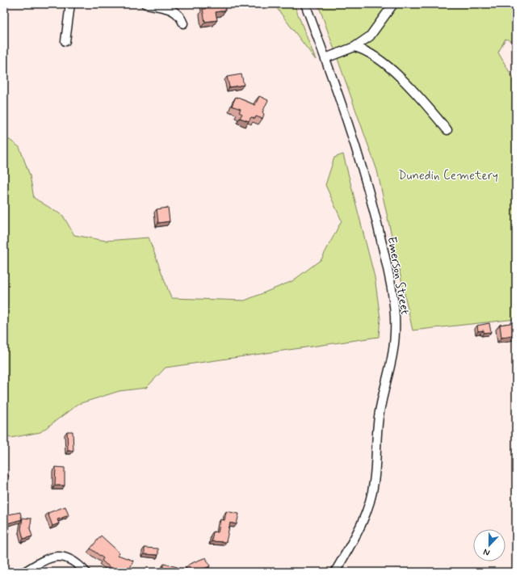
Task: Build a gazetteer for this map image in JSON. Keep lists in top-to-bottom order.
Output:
{
  "streets": {
    "street": ["Emerson Street"]
  },
  "parks": ["Dunedin Cemetery"],
  "north": "bottom"
}
